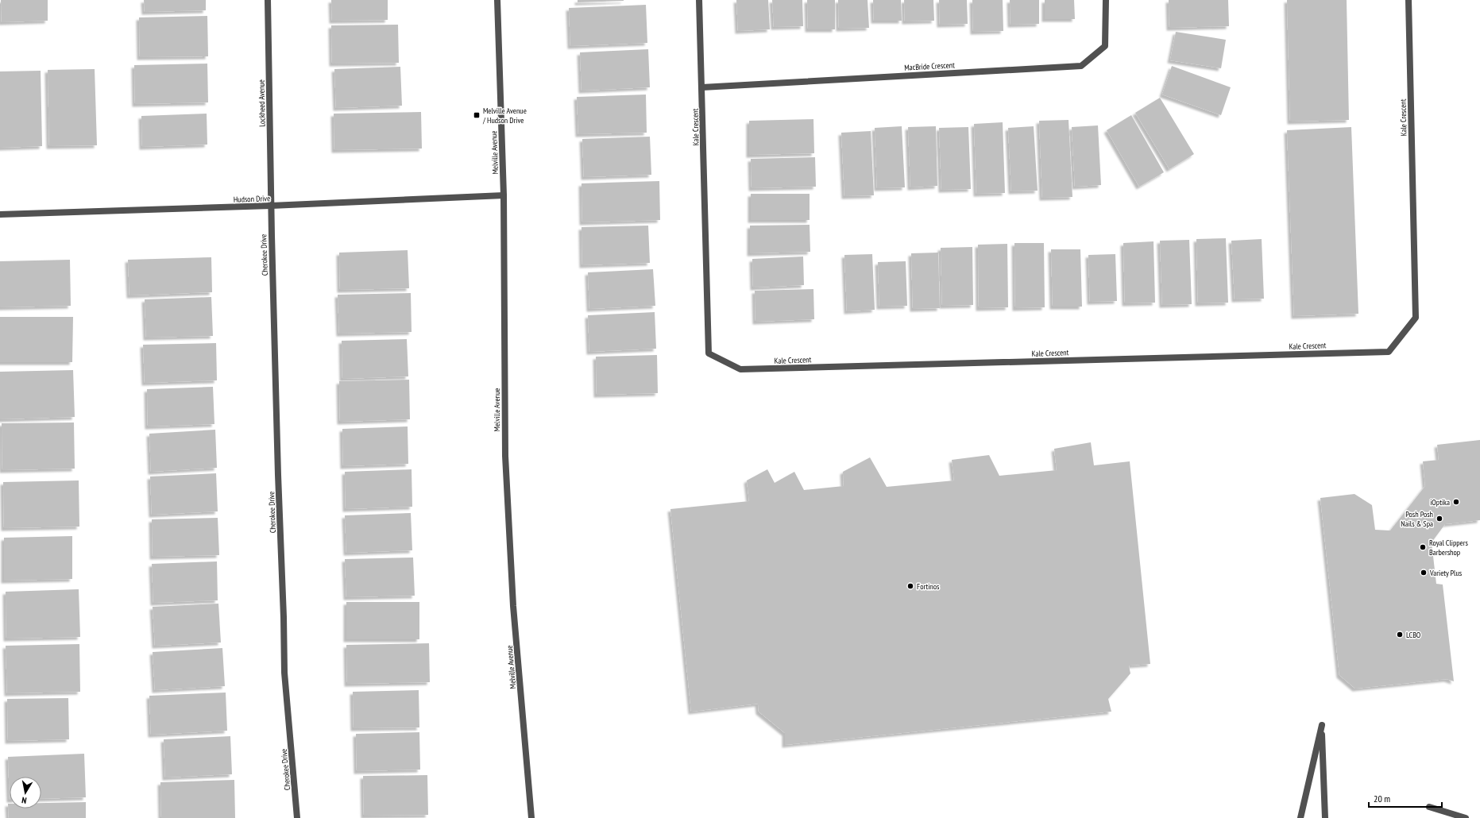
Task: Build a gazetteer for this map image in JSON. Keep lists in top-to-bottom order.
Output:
{
  "streets": {
    "street": [
      "MacBride Crescent",
      "Lockheed Avenue",
      "Kale Crescent",
      "Melville Avenue",
      "Hudson Drive",
      "Cherokee Drive"
    ]
  },
  "crossings": [
    ["MacBride Crescent", "Kale Crescent"],
    ["Lockheed Avenue", "Hudson Drive"],
    ["Lockheed Avenue", "Cherokee Drive"],
    ["Melville Avenue", "Hudson Drive"],
    ["Hudson Drive", "Cherokee Drive"]
  ],
  "places": {
    "transit": ["Melville Avenue / Hudson Drive"],
    "other": [
      "iOptika",
      "Posh Posh Nails & Spa",
      "Royal Clippers Barbershop",
      "Variety Plus",
      "Fortinos",
      "LCBO"
    ]
  },
  "scale_bar": "20 m",
  "north": "bottom"
}
